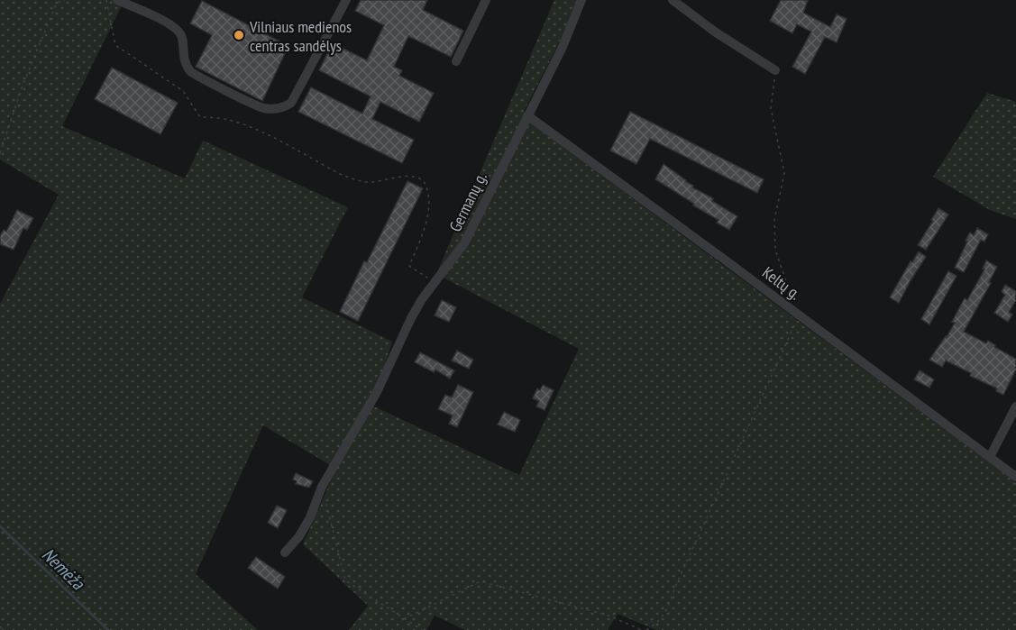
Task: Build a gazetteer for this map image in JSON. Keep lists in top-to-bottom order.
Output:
{
  "streets": {
    "street": ["Germanų g.", "Keltų g."]
  },
  "crossings": [
    ["Germanų g.", "Keltų g."]
  ],
  "water": ["Nemėža"],
  "places": ["Vilniaus medienos centras sandėlys"]
}
